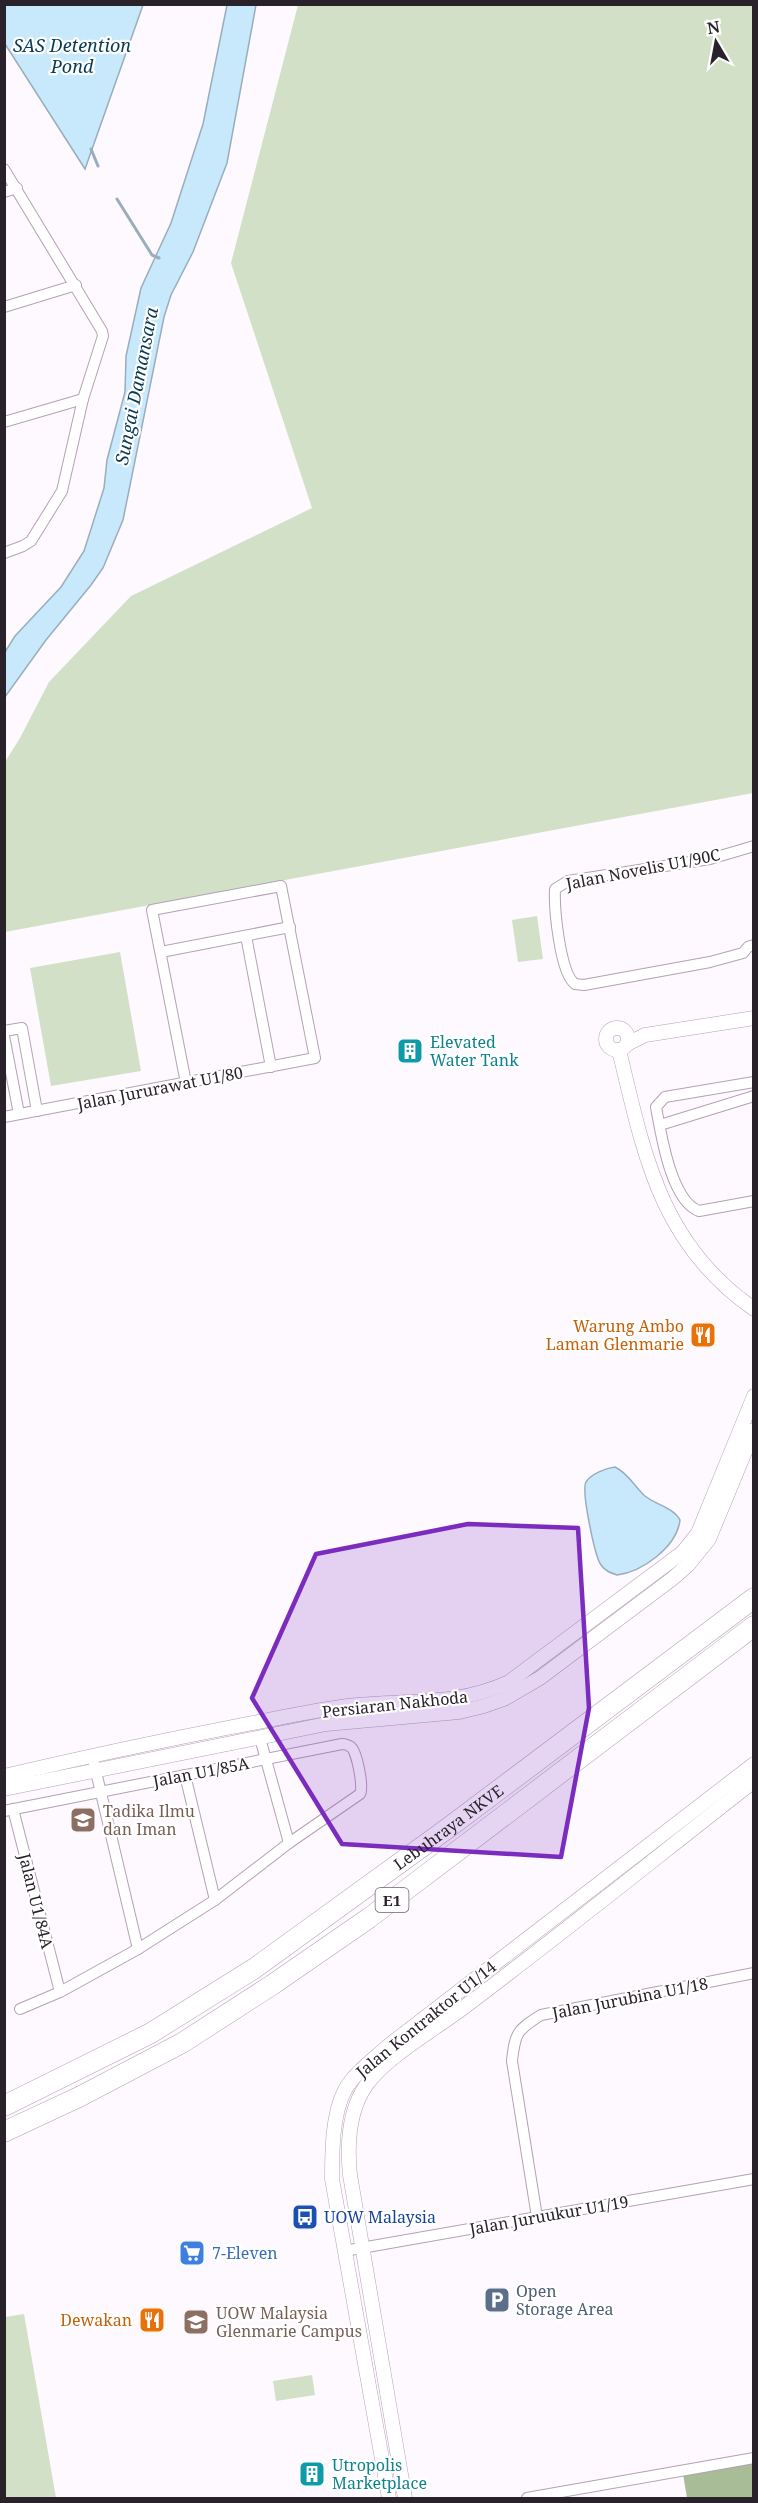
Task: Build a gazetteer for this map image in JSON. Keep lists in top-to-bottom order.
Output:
{
  "streets": {
    "highway": ["Lebuhraya NKVE", "E1"],
    "street": [
      "Jalan Novelis U1/90C",
      "Jalan Jururawat U1/80",
      "Persiaran Nakhoda",
      "Jalan U1/85A",
      "Jalan U1/84A",
      "Jalan Jurubina U1/18",
      "Jalan Kontraktor U1/14",
      "Jalan Juruukur U1/19"
    ]
  },
  "crossings": [
    ["Jalan U1/85A", "Jalan U1/84A"],
    ["Jalan Jurubina U1/18", "Jalan Juruukur U1/19"],
    ["Jalan Kontraktor U1/14", "Jalan Juruukur U1/19"]
  ],
  "water": ["SAS Detention Pond", "Sungai Damansara"],
  "places": {
    "building": ["Elevated Water Tank", "Utropolis Marketplace"],
    "restaurant": ["Warung Ambo Laman Glenmarie", "Dewakan"],
    "school or university": ["Tadika Ilmu dan Iman", "UOW Malaysia Glenmarie Campus"],
    "bus stop": ["UOW Malaysia"],
    "supermarket": ["7-Eleven"],
    "parking": ["Open Storage Area"]
  },
  "north": "top"
}
